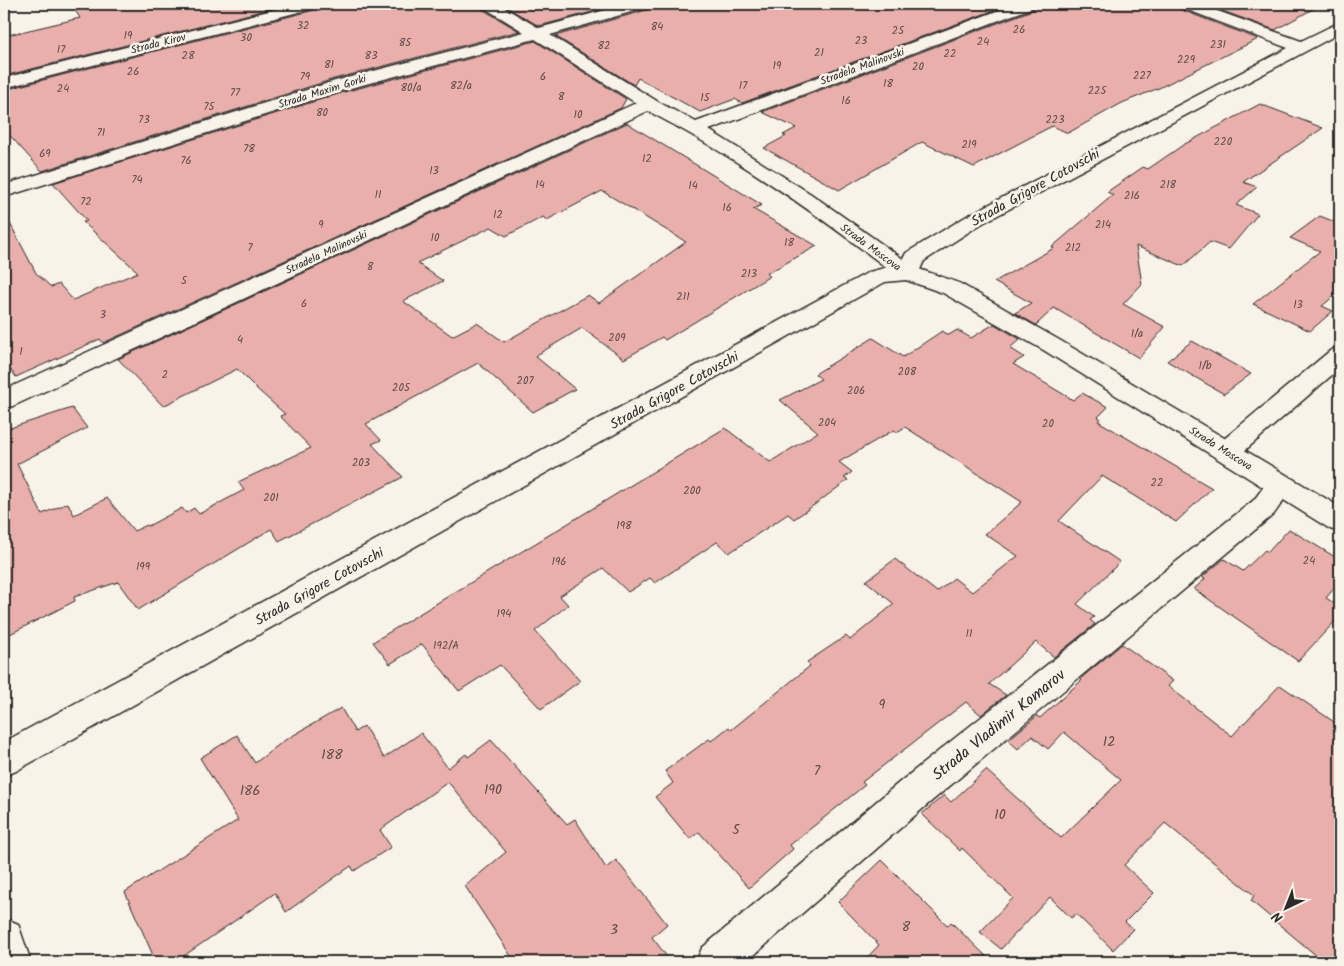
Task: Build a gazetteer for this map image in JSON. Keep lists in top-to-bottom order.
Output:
{
  "streets": {
    "street": [
      "Strada Kirov",
      "Stradela Malinovski",
      "Strada Maxim Gorki",
      "Strada Grigore Cotovschi",
      "Strada Moscova",
      "Strada Vladimir Komarov"
    ]
  },
  "crossings": [
    ["Stradela Malinovski", "Strada Moscova"],
    ["Strada Maxim Gorki", "Strada Moscova"],
    ["Strada Grigore Cotovschi", "Strada Moscova"],
    ["Strada Moscova", "Strada Vladimir Komarov"]
  ],
  "house_numbers": [
    "32",
    "84",
    "26",
    "25",
    "19",
    "30",
    "23",
    "24",
    "85",
    "231",
    "82",
    "17",
    "21",
    "22",
    "28",
    "83",
    "229",
    "81",
    "19",
    "20",
    "26",
    "227",
    "79",
    "6",
    "18",
    "82/a",
    "17",
    "80/a",
    "24",
    "225",
    "77",
    "8",
    "15",
    "16",
    "75",
    "80",
    "10",
    "73",
    "223",
    "71",
    "220",
    "219",
    "78",
    "69",
    "12",
    "76",
    "13",
    "74",
    "14",
    "218",
    "14",
    "11",
    "216",
    "72",
    "16",
    "12",
    "9",
    "214",
    "10",
    "18",
    "7",
    "212",
    "8",
    "213",
    "5",
    "211",
    "6",
    "13",
    "3",
    "1/a",
    "209",
    "4",
    "1",
    "1/b",
    "208",
    "2",
    "207",
    "205",
    "206",
    "204",
    "20",
    "203",
    "22",
    "200",
    "201",
    "198",
    "24",
    "196",
    "199",
    "194",
    "11",
    "192/A",
    "9",
    "12",
    "188",
    "7",
    "190",
    "186",
    "10",
    "5",
    "8",
    "3"
  ],
  "north": "bottom left"
}
